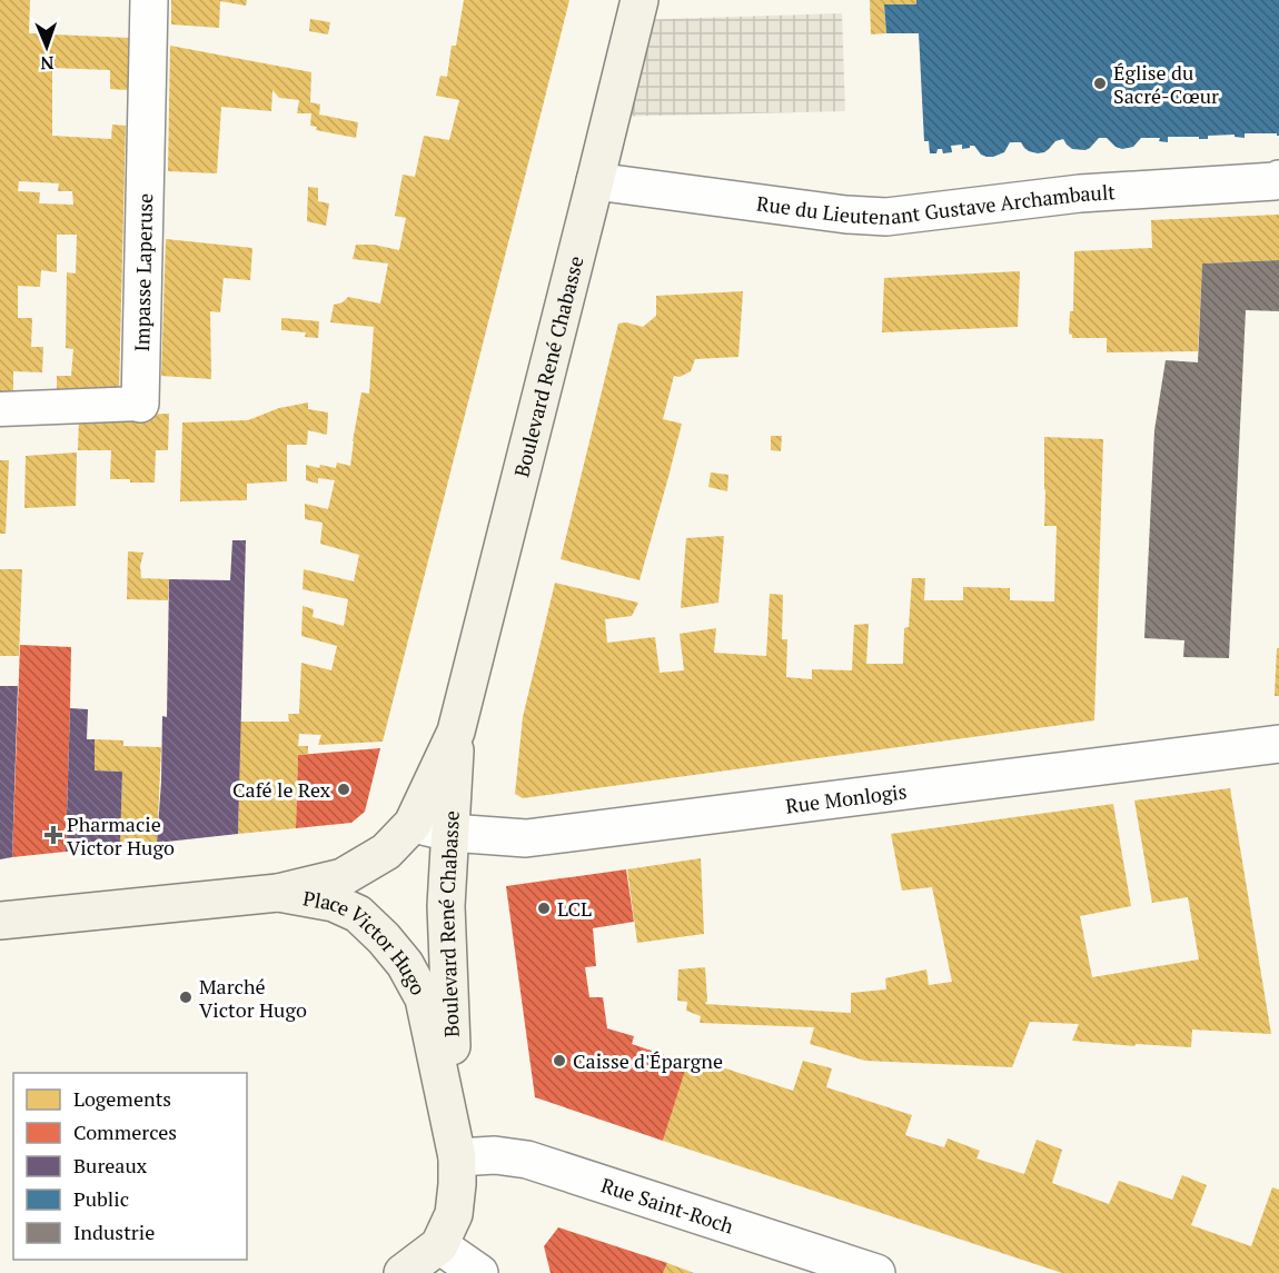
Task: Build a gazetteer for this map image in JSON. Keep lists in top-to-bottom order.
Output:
{
  "streets": {
    "main road": ["Boulevard René Chabasse", "Place Victor Hugo"],
    "street": [
      "Rue du Lieutenant Gustave Archambault",
      "Impasse Laperuse",
      "Rue Monlogis",
      "Rue Saint-Roch"
    ]
  },
  "crossings": [
    ["Rue du Lieutenant Gustave Archambault", "Boulevard René Chabasse"],
    ["Boulevard René Chabasse", "Rue Monlogis"],
    ["Boulevard René Chabasse", "Place Victor Hugo"],
    ["Boulevard René Chabasse", "Rue Saint-Roch"],
    ["Place Victor Hugo", "Rue Saint-Roch"]
  ],
  "places": {
    "other": [
      "Église du Sacré-Cœur",
      "Café le Rex",
      "LCL",
      "Marché Victor Hugo",
      "Caisse d'Épargne"
    ],
    "health": ["Pharmacie Victor Hugo"]
  },
  "legend": [
    "Logements",
    "Commerces",
    "Bureaux",
    "Public",
    "Industrie"
  ],
  "north": "bottom"
}
